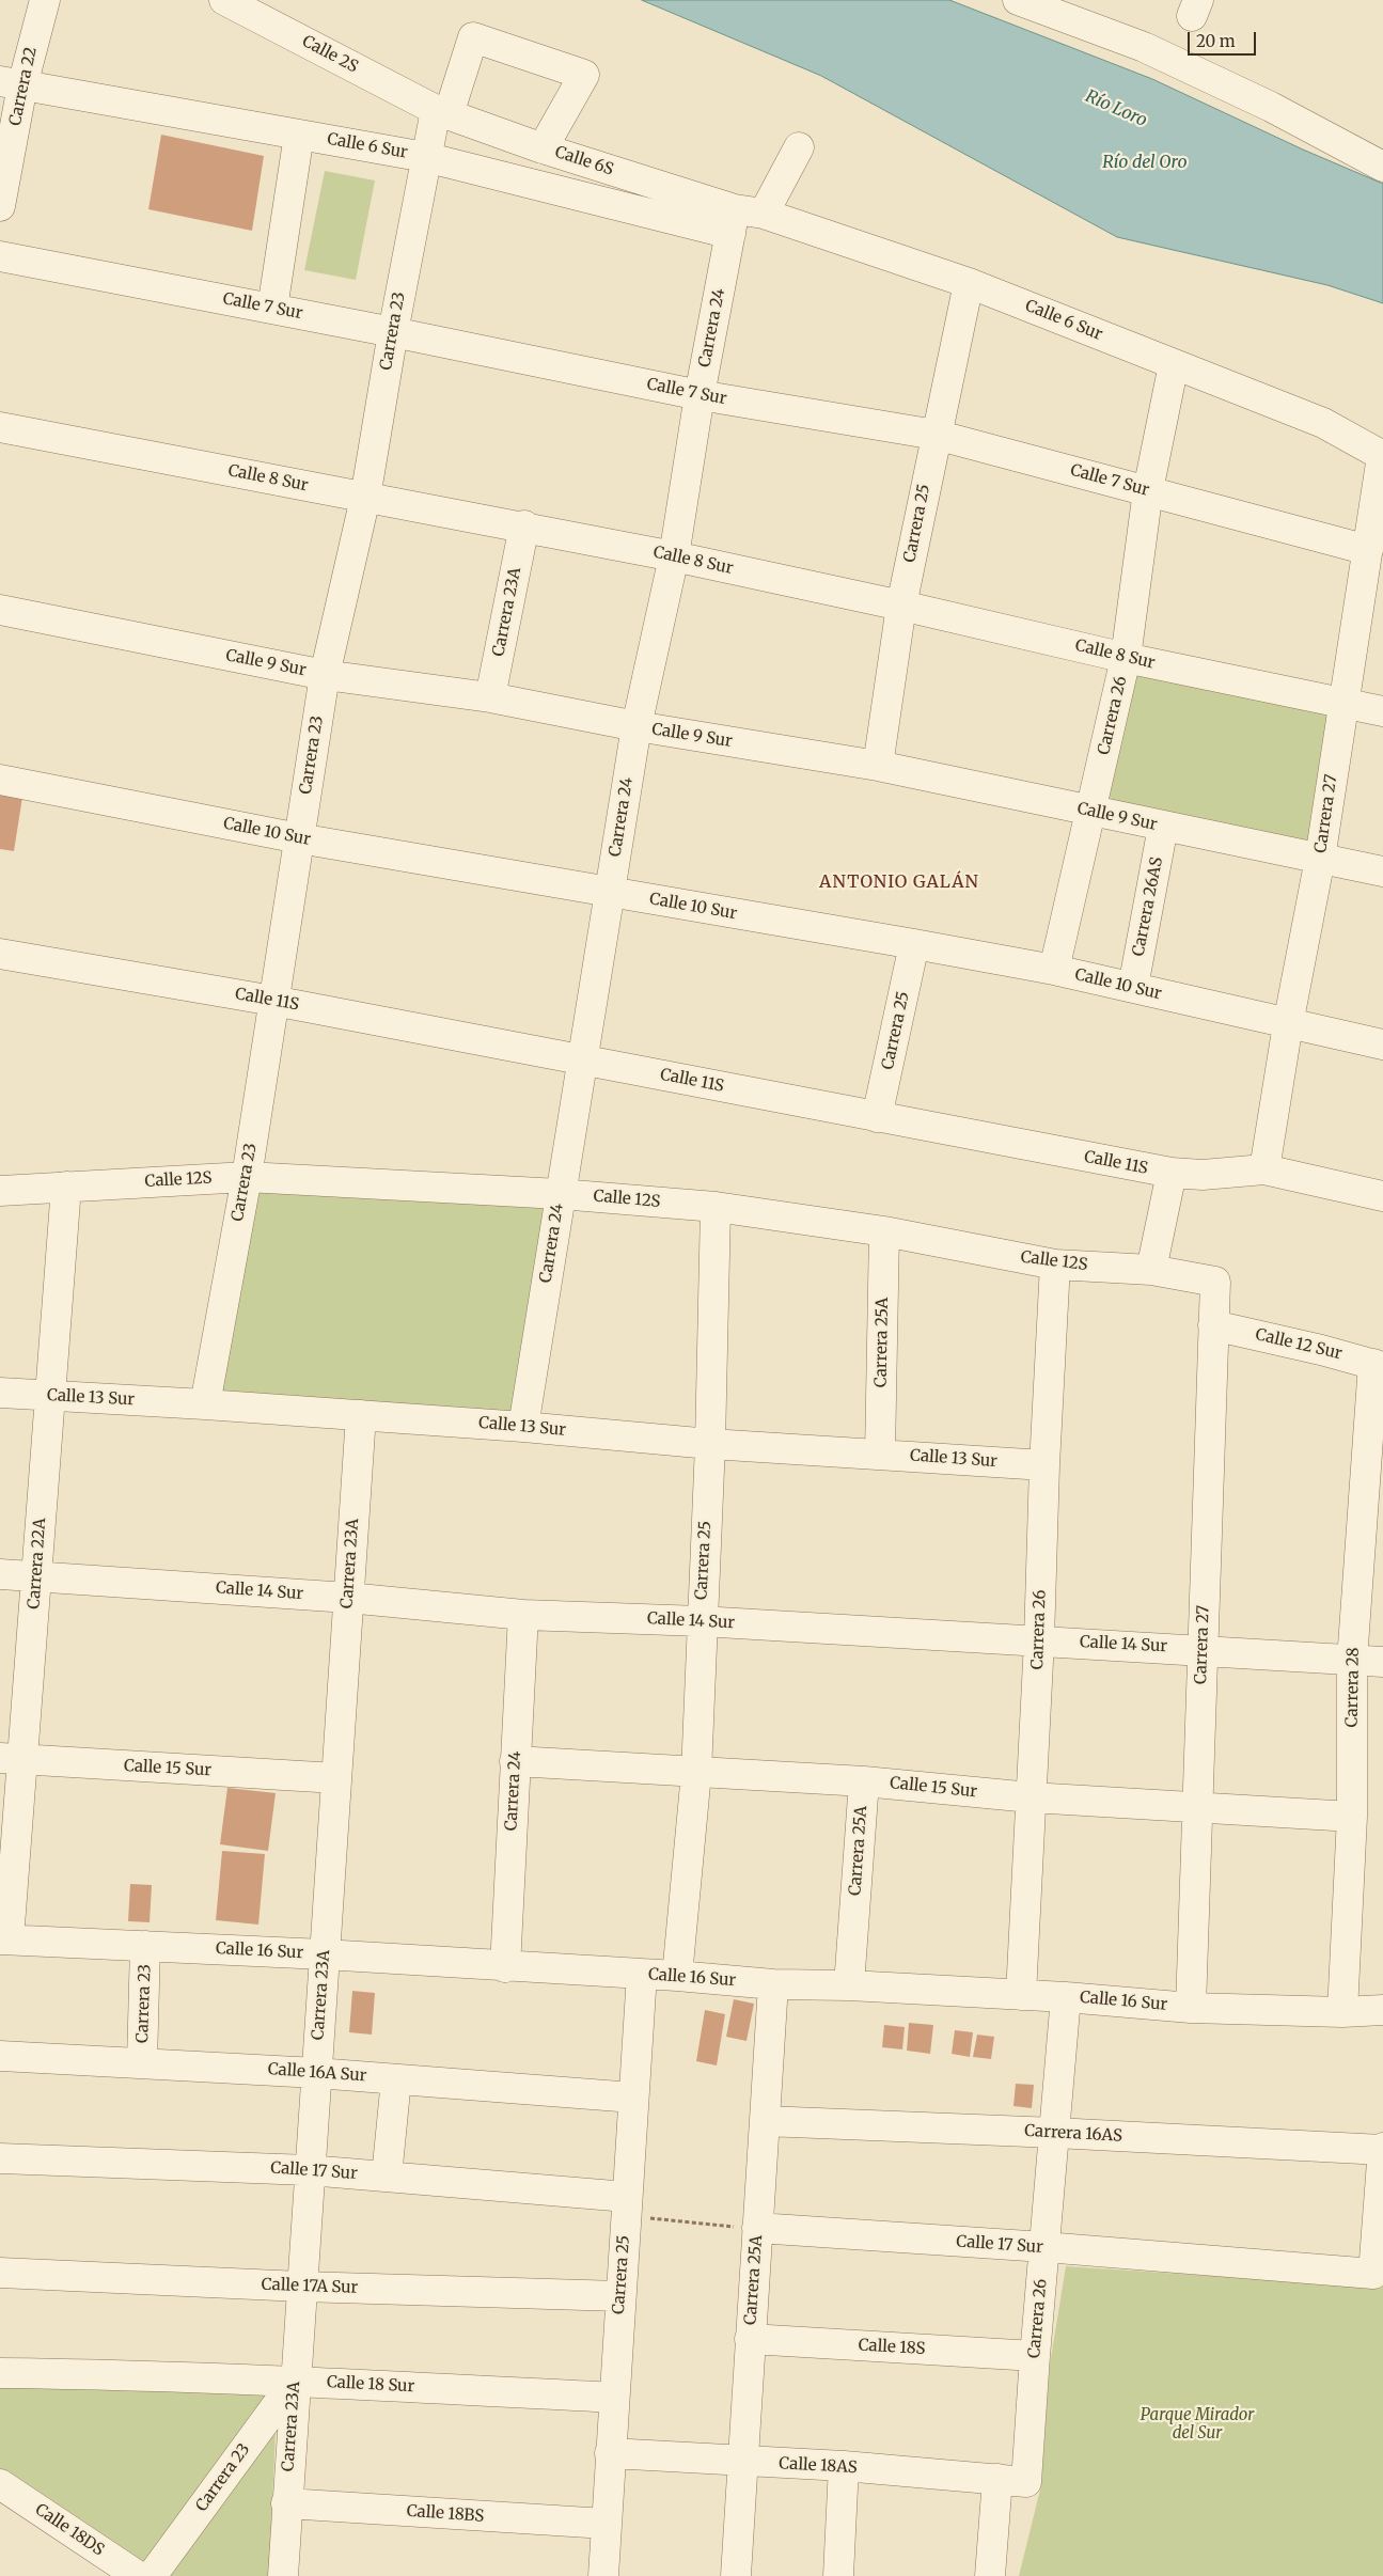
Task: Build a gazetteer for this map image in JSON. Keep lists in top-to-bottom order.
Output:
{
  "streets": {
    "street": [
      "Calle 2S",
      "Carrera 22",
      "Calle 6 Sur",
      "Calle 6S",
      "Calle 7 Sur",
      "Carrera 24",
      "Carrera 23",
      "Calle 8 Sur",
      "Carrera 25",
      "Carrera 23A",
      "Calle 9 Sur",
      "Carrera 26",
      "Carrera 27",
      "Calle 10 Sur",
      "Carrera 26AS",
      "Calle 11S",
      "Calle 12S",
      "Carrera 25A",
      "Calle 12 Sur",
      "Calle 13 Sur",
      "Carrera 22A",
      "Calle 14 Sur",
      "Carrera 28",
      "Calle 15 Sur",
      "Calle 16 Sur",
      "Calle 16A Sur",
      "Carrera 16AS",
      "Calle 17 Sur",
      "Calle 17A Sur",
      "Calle 18S",
      "Calle 18 Sur",
      "Calle 18AS",
      "Calle 18BS",
      "Calle 18DS"
    ]
  },
  "crossings": [
    ["Calle 2S", "Calle 6S"],
    ["Calle 2S", "Carrera 23"],
    ["Carrera 22", "Calle 6 Sur"],
    ["Calle 6 Sur", "Calle 6S"],
    ["Calle 6 Sur", "Carrera 24"],
    ["Calle 6 Sur", "Carrera 23"],
    ["Calle 6 Sur", "Carrera 25"],
    ["Calle 6 Sur", "Carrera 26"],
    ["Calle 6 Sur", "Carrera 27"],
    ["Calle 6S", "Carrera 24"],
    ["Calle 6S", "Carrera 23"],
    ["Calle 7 Sur", "Carrera 24"],
    ["Calle 7 Sur", "Carrera 23"],
    ["Calle 7 Sur", "Carrera 25"],
    ["Calle 7 Sur", "Carrera 26"],
    ["Calle 7 Sur", "Carrera 27"],
    ["Carrera 24", "Calle 8 Sur"],
    ["Carrera 24", "Calle 9 Sur"],
    ["Carrera 24", "Calle 10 Sur"],
    ["Carrera 24", "Calle 11S"],
    ["Carrera 24", "Calle 12S"],
    ["Carrera 24", "Calle 13 Sur"],
    ["Carrera 24", "Calle 14 Sur"],
    ["Carrera 24", "Calle 15 Sur"],
    ["Carrera 24", "Calle 16 Sur"],
    ["Carrera 23", "Calle 8 Sur"],
    ["Carrera 23", "Carrera 23A"],
    ["Carrera 23", "Calle 9 Sur"],
    ["Carrera 23", "Calle 10 Sur"],
    ["Carrera 23", "Calle 11S"],
    ["Carrera 23", "Calle 12S"],
    ["Carrera 23", "Calle 13 Sur"],
    ["Carrera 23", "Calle 16 Sur"],
    ["Carrera 23", "Calle 16A Sur"],
    ["Carrera 23", "Calle 18 Sur"],
    ["Carrera 23", "Calle 18DS"],
    ["Calle 8 Sur", "Carrera 25"],
    ["Calle 8 Sur", "Carrera 23A"],
    ["Calle 8 Sur", "Carrera 26"],
    ["Calle 8 Sur", "Carrera 27"],
    ["Carrera 25", "Calle 9 Sur"],
    ["Carrera 25", "Calle 10 Sur"],
    ["Carrera 25", "Calle 11S"],
    ["Carrera 25", "Calle 12S"],
    ["Carrera 25", "Calle 13 Sur"],
    ["Carrera 25", "Calle 14 Sur"],
    ["Carrera 25", "Calle 15 Sur"],
    ["Carrera 25", "Calle 16 Sur"],
    ["Carrera 25", "Calle 16A Sur"],
    ["Carrera 25", "Calle 17 Sur"],
    ["Carrera 25", "Calle 17A Sur"],
    ["Carrera 25", "Calle 18 Sur"],
    ["Carrera 25", "Calle 18AS"],
    ["Carrera 25", "Calle 18BS"],
    ["Carrera 23A", "Calle 9 Sur"],
    ["Carrera 23A", "Calle 13 Sur"],
    ["Carrera 23A", "Calle 14 Sur"],
    ["Carrera 23A", "Calle 15 Sur"],
    ["Carrera 23A", "Calle 16 Sur"],
    ["Carrera 23A", "Calle 16A Sur"],
    ["Carrera 23A", "Calle 17 Sur"],
    ["Carrera 23A", "Calle 17A Sur"],
    ["Carrera 23A", "Calle 18 Sur"],
    ["Carrera 23A", "Calle 18BS"],
    ["Calle 9 Sur", "Carrera 26"],
    ["Calle 9 Sur", "Carrera 27"],
    ["Calle 9 Sur", "Carrera 26AS"],
    ["Carrera 26", "Calle 10 Sur"],
    ["Carrera 26", "Calle 12S"],
    ["Carrera 26", "Calle 13 Sur"],
    ["Carrera 26", "Calle 14 Sur"],
    ["Carrera 26", "Calle 15 Sur"],
    ["Carrera 26", "Calle 16 Sur"],
    ["Carrera 26", "Carrera 16AS"],
    ["Carrera 26", "Calle 17 Sur"],
    ["Carrera 26", "Calle 18S"],
    ["Carrera 26", "Calle 18AS"],
    ["Carrera 27", "Calle 10 Sur"],
    ["Carrera 27", "Calle 11S"],
    ["Carrera 27", "Calle 12S"],
    ["Carrera 27", "Calle 12 Sur"],
    ["Carrera 27", "Calle 14 Sur"],
    ["Carrera 27", "Calle 15 Sur"],
    ["Carrera 27", "Calle 16 Sur"],
    ["Calle 10 Sur", "Carrera 26AS"],
    ["Calle 12S", "Carrera 25A"],
    ["Calle 12S", "Carrera 22A"],
    ["Carrera 25A", "Calle 13 Sur"],
    ["Carrera 25A", "Calle 15 Sur"],
    ["Carrera 25A", "Calle 16 Sur"],
    ["Carrera 25A", "Carrera 16AS"],
    ["Carrera 25A", "Calle 17 Sur"],
    ["Carrera 25A", "Calle 18S"],
    ["Carrera 25A", "Calle 18AS"],
    ["Calle 12 Sur", "Carrera 28"],
    ["Calle 13 Sur", "Carrera 22A"],
    ["Carrera 22A", "Calle 14 Sur"],
    ["Carrera 22A", "Calle 15 Sur"],
    ["Carrera 22A", "Calle 16 Sur"],
    ["Calle 14 Sur", "Carrera 28"],
    ["Carrera 28", "Calle 15 Sur"],
    ["Carrera 28", "Calle 16 Sur"],
    ["Carrera 16AS", "Calle 17 Sur"]
  ],
  "districts": ["ANTONIO GALÁN"],
  "water": ["Río Loro", "Río del Oro"],
  "parks": ["Parque Mirador del Sur"],
  "scale_bar": "20 m"
}
